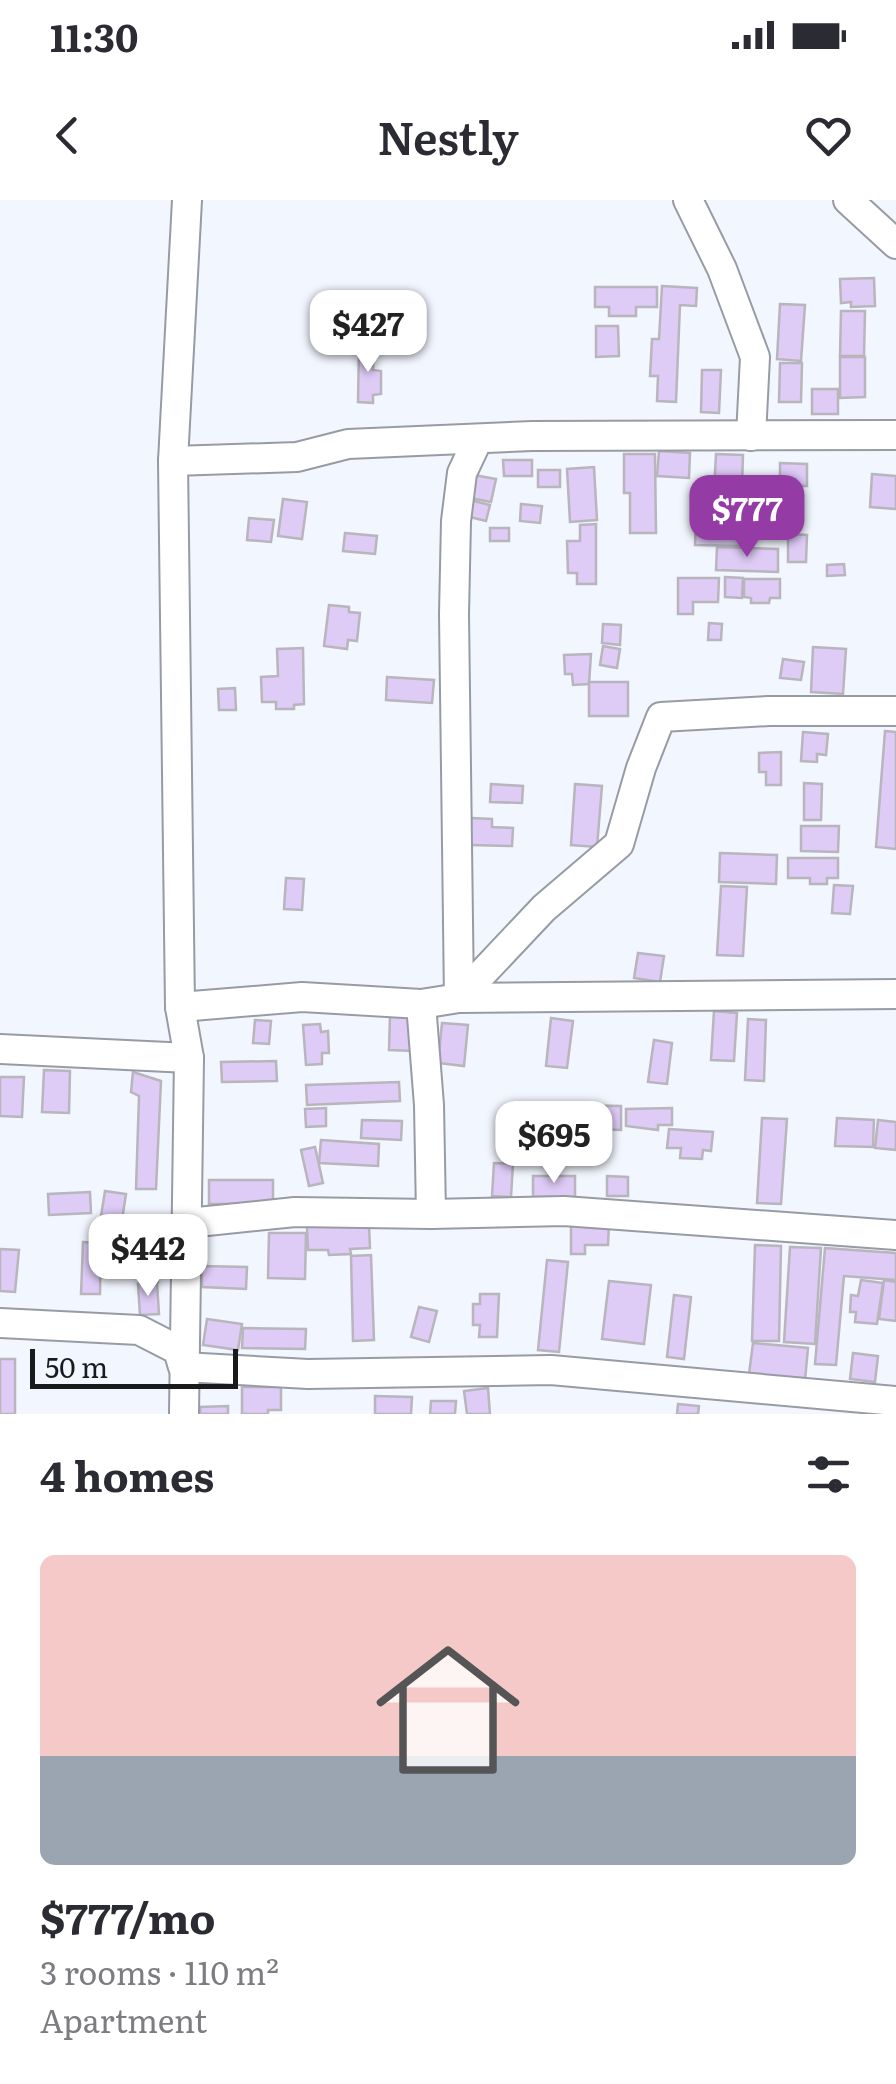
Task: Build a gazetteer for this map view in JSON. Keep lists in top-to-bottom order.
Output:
{
  "scale_bar": "50 m",
  "page": {
    "status": "11:30",
    "header": "Nestly",
    "price": [
      "$427",
      "$777",
      "$695",
      "$442"
    ],
    "scale": "50 m",
    "heading": "4 homes",
    "list": [
      {
        "name": "$777/mo",
        "note": "3 rooms · 110 m² · Apartment"
      }
    ]
  }
}
